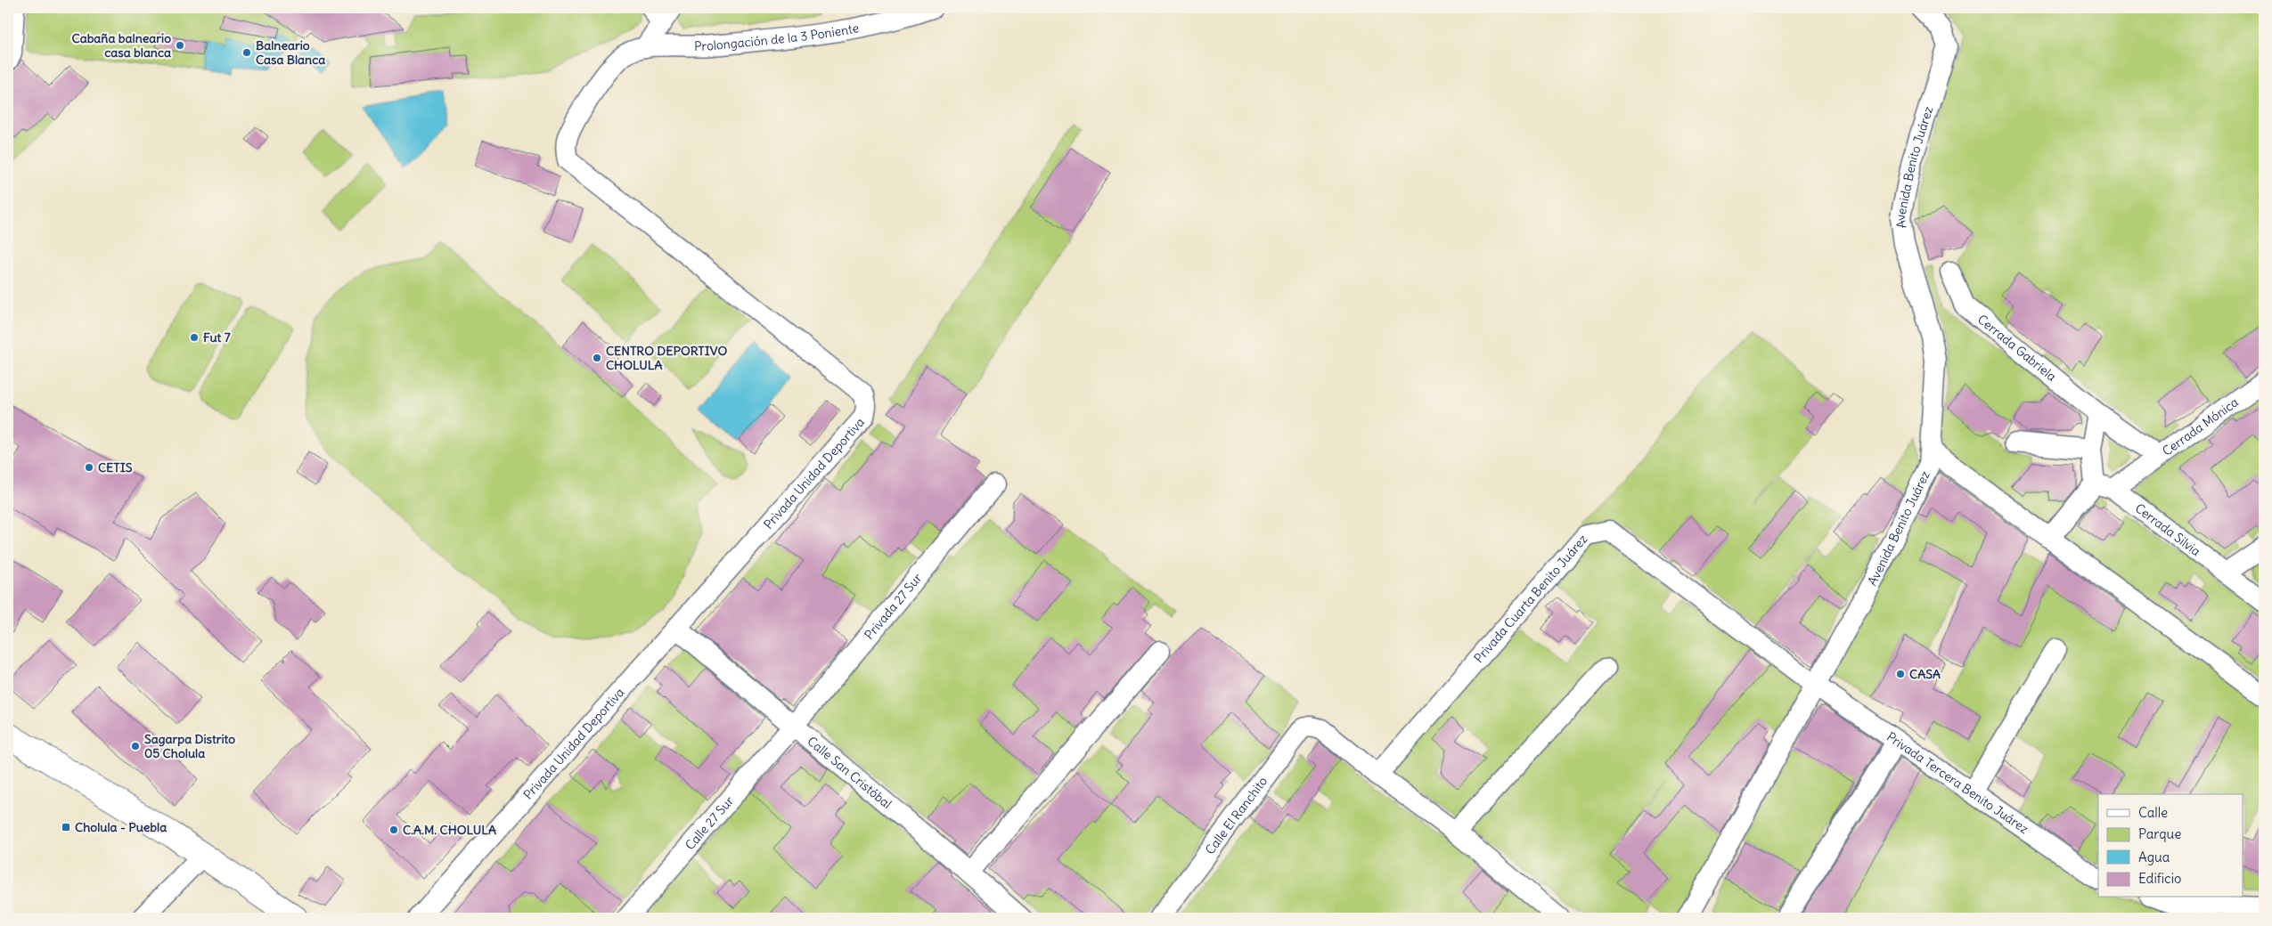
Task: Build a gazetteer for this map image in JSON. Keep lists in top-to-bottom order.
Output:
{
  "streets": {
    "street": [
      "Prolongación de la 3 Poniente",
      "Avenida Benito Juárez",
      "Cerrada Gabriela",
      "Cerrada Mónica",
      "Privada Unidad Deportiva",
      "Cerrada Silvia",
      "Privada Cuarta Benito Juárez",
      "Privada 27 Sur",
      "Calle San Cristóbal",
      "Privada Tercera Benito Juárez",
      "Calle El Ranchito",
      "Calle 27 Sur"
    ]
  },
  "crossings": [
    ["Prolongación de la 3 Poniente", "Privada Unidad Deportiva"],
    ["Avenida Benito Juárez", "Privada Cuarta Benito Juárez"],
    ["Avenida Benito Juárez", "Privada Tercera Benito Juárez"],
    ["Cerrada Gabriela", "Cerrada Mónica"],
    ["Cerrada Mónica", "Cerrada Silvia"],
    ["Privada Unidad Deportiva", "Calle San Cristóbal"],
    ["Privada Cuarta Benito Juárez", "Privada Tercera Benito Juárez"],
    ["Privada Cuarta Benito Juárez", "Calle El Ranchito"],
    ["Privada 27 Sur", "Calle San Cristóbal"],
    ["Privada 27 Sur", "Calle 27 Sur"],
    ["Calle San Cristóbal", "Calle 27 Sur"]
  ],
  "places": {
    "other": [
      "Cabaña balneario casa blanca",
      "Balneario Casa Blanca",
      "Fut 7",
      "CENTRO DEPORTIVO CHOLULA",
      "CETIS",
      "CASA",
      "Sagarpa Distrito 05 Cholula",
      "C.A.M. CHOLULA"
    ],
    "transit": ["Cholula - Puebla"]
  },
  "legend": [
    "Calle",
    "Parque",
    "Agua",
    "Edificio"
  ]
}
